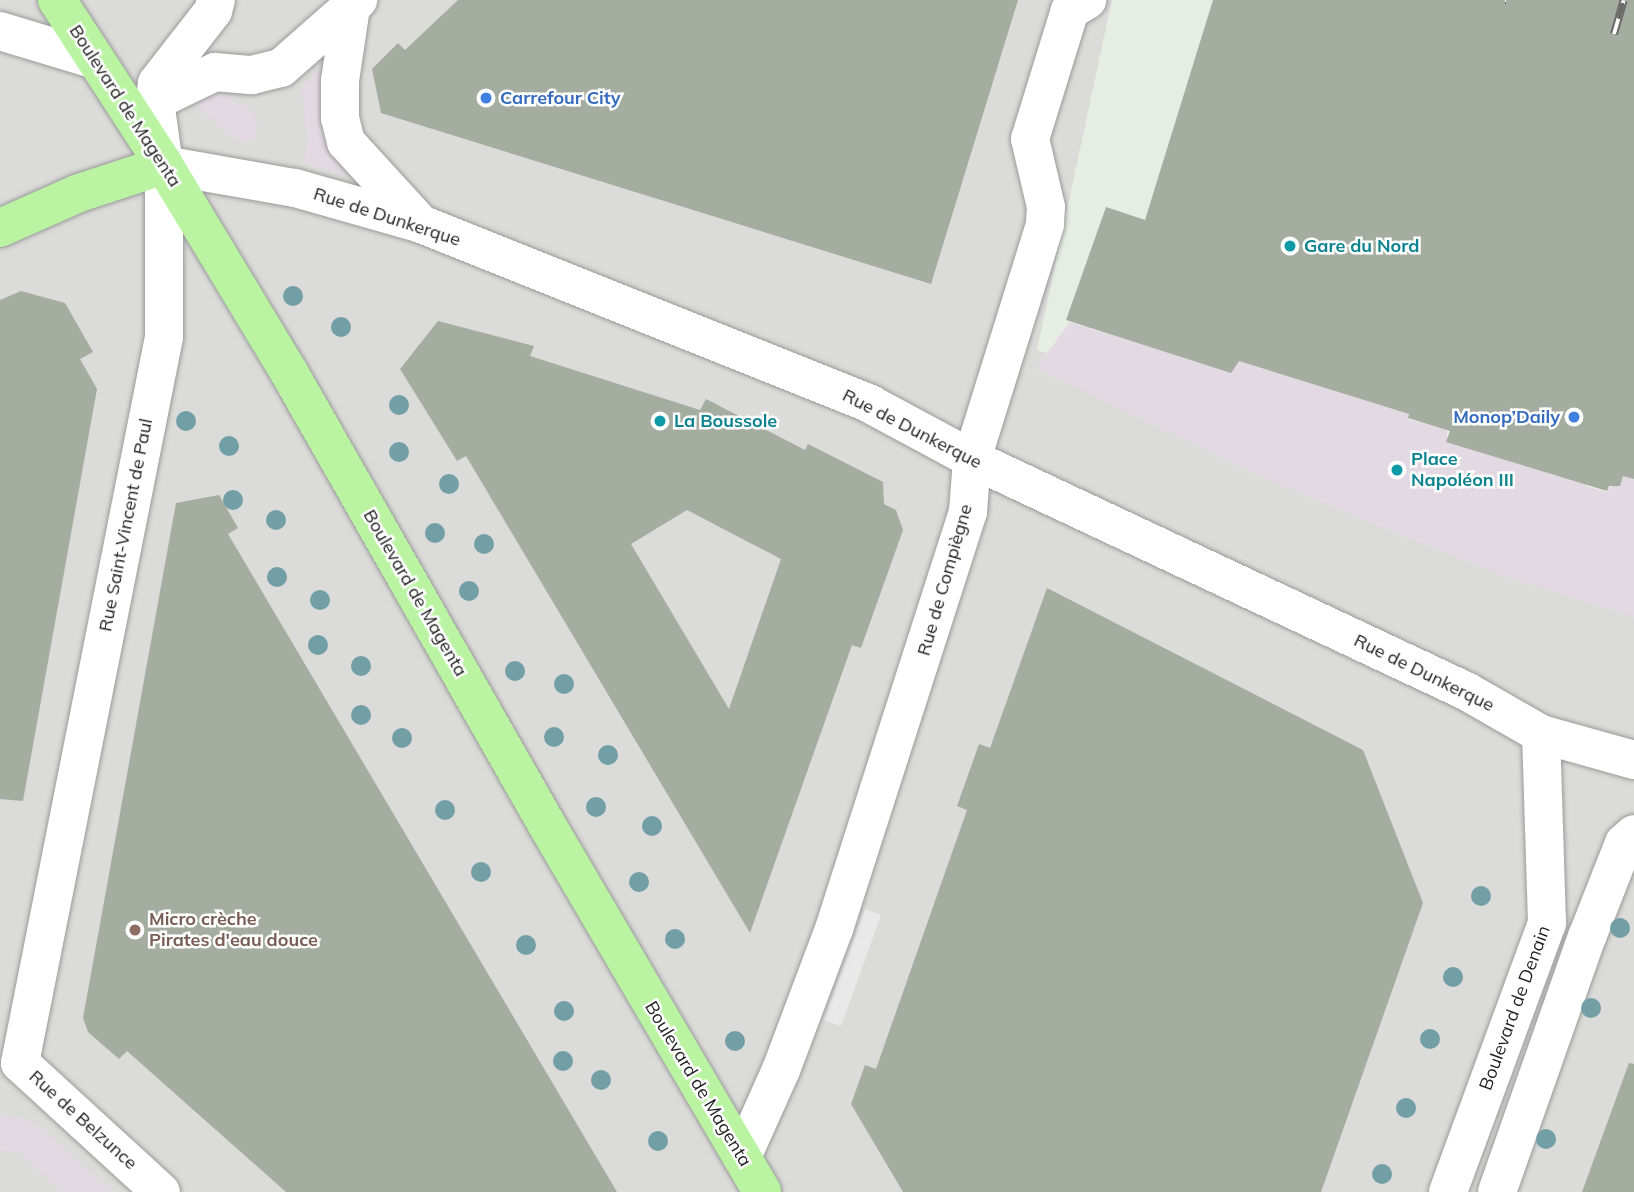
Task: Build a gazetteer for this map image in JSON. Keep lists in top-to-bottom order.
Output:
{
  "streets": {
    "main road": ["Boulevard de Magenta"],
    "street": [
      "Rue de Dunkerque",
      "Rue Saint-Vincent de Paul",
      "Rue de Compiègne",
      "Boulevard de Denain",
      "Rue de Belzunce"
    ]
  },
  "crossings": [
    ["Boulevard de Magenta", "Rue de Dunkerque"],
    ["Boulevard de Magenta", "Rue Saint-Vincent de Paul"],
    ["Boulevard de Magenta", "Rue de Compiègne"],
    ["Rue de Dunkerque", "Rue Saint-Vincent de Paul"],
    ["Rue de Dunkerque", "Rue de Compiègne"],
    ["Rue de Dunkerque", "Boulevard de Denain"],
    ["Rue Saint-Vincent de Paul", "Rue de Belzunce"]
  ],
  "places": [
    "Carrefour City",
    "Gare du Nord",
    "Monop’Daily",
    "La Boussole",
    "Place Napoléon III",
    "Micro crèche Pirates d'eau douce"
  ]
}
